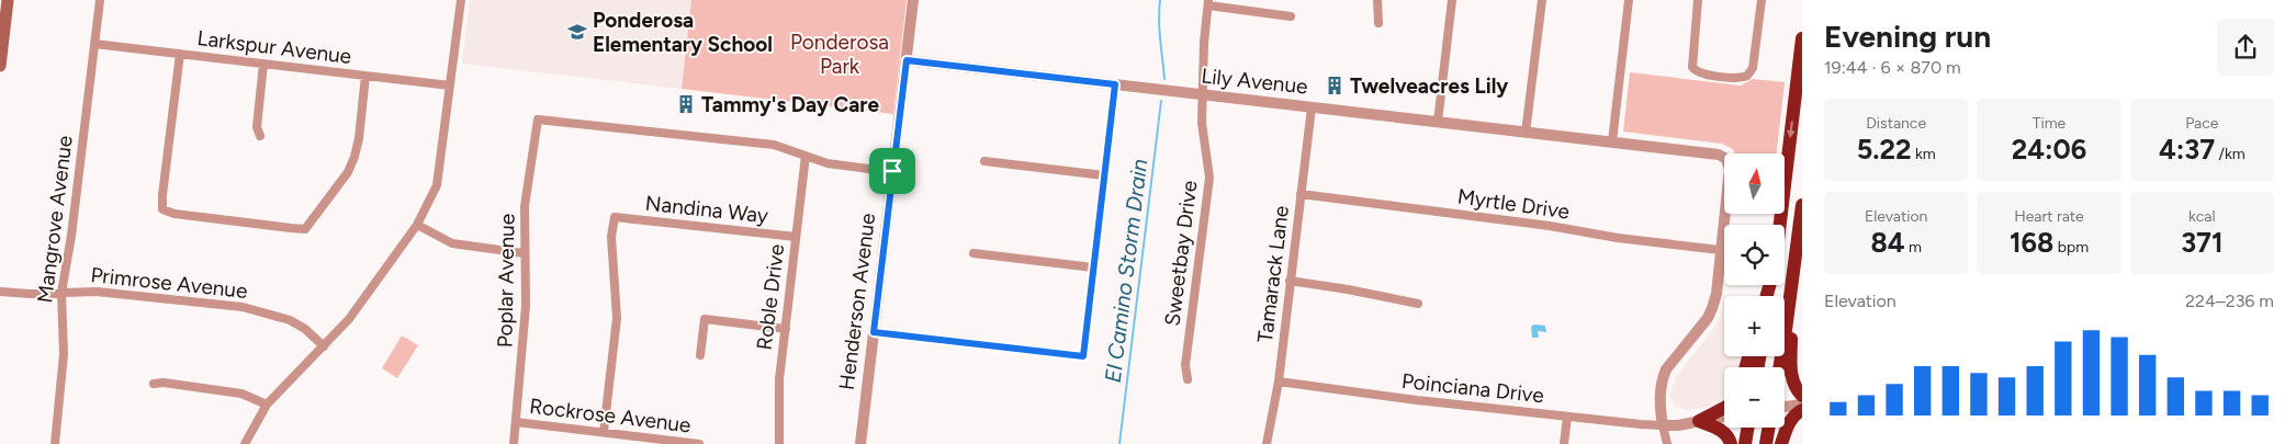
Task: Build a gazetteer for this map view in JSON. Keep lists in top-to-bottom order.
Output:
{
  "streets": {
    "street": [
      "Larkspur Avenue",
      "Lily Avenue",
      "Myrtle Drive",
      "Nandina Way",
      "Mangrove Avenue",
      "Sweetbay Drive",
      "Tamarack Lane",
      "Poplar Avenue",
      "Primrose Avenue",
      "Roble Drive",
      "Henderson Avenue",
      "Poinciana Drive",
      "Rockrose Avenue"
    ]
  },
  "crossings": [
    ["Larkspur Avenue", "Mangrove Avenue"],
    ["Lily Avenue", "Myrtle Drive"],
    ["Lily Avenue", "Sweetbay Drive"],
    ["Lily Avenue", "Tamarack Lane"],
    ["Lily Avenue", "Henderson Avenue"],
    ["Myrtle Drive", "Tamarack Lane"],
    ["Nandina Way", "Roble Drive"],
    ["Nandina Way", "Rockrose Avenue"],
    ["Mangrove Avenue", "Primrose Avenue"],
    ["Tamarack Lane", "Poinciana Drive"],
    ["Poplar Avenue", "Roble Drive"],
    ["Poplar Avenue", "Rockrose Avenue"]
  ],
  "water": ["El Camino Storm Drain"],
  "parks": ["Ponderosa Park"],
  "places": {
    "school or university": ["Ponderosa Elementary School"],
    "building": ["Twelveacres Lily", "Tammy's Day Care"]
  },
  "north": "top",
  "page": {
    "heading": ["Evening run", "19:44 · 6 × 870 m"],
    "stats": [
      ["Distance", "5.22 km"],
      ["Time", "24:06"],
      ["Pace", "4:37 /km"],
      ["Elevation", "84 m"],
      ["Heart rate", "168 bpm"],
      ["kcal", "371"]
    ],
    "map_buttons": ["+", "−"],
    "chart": ["Elevation", "224–236 m"]
  }
}
